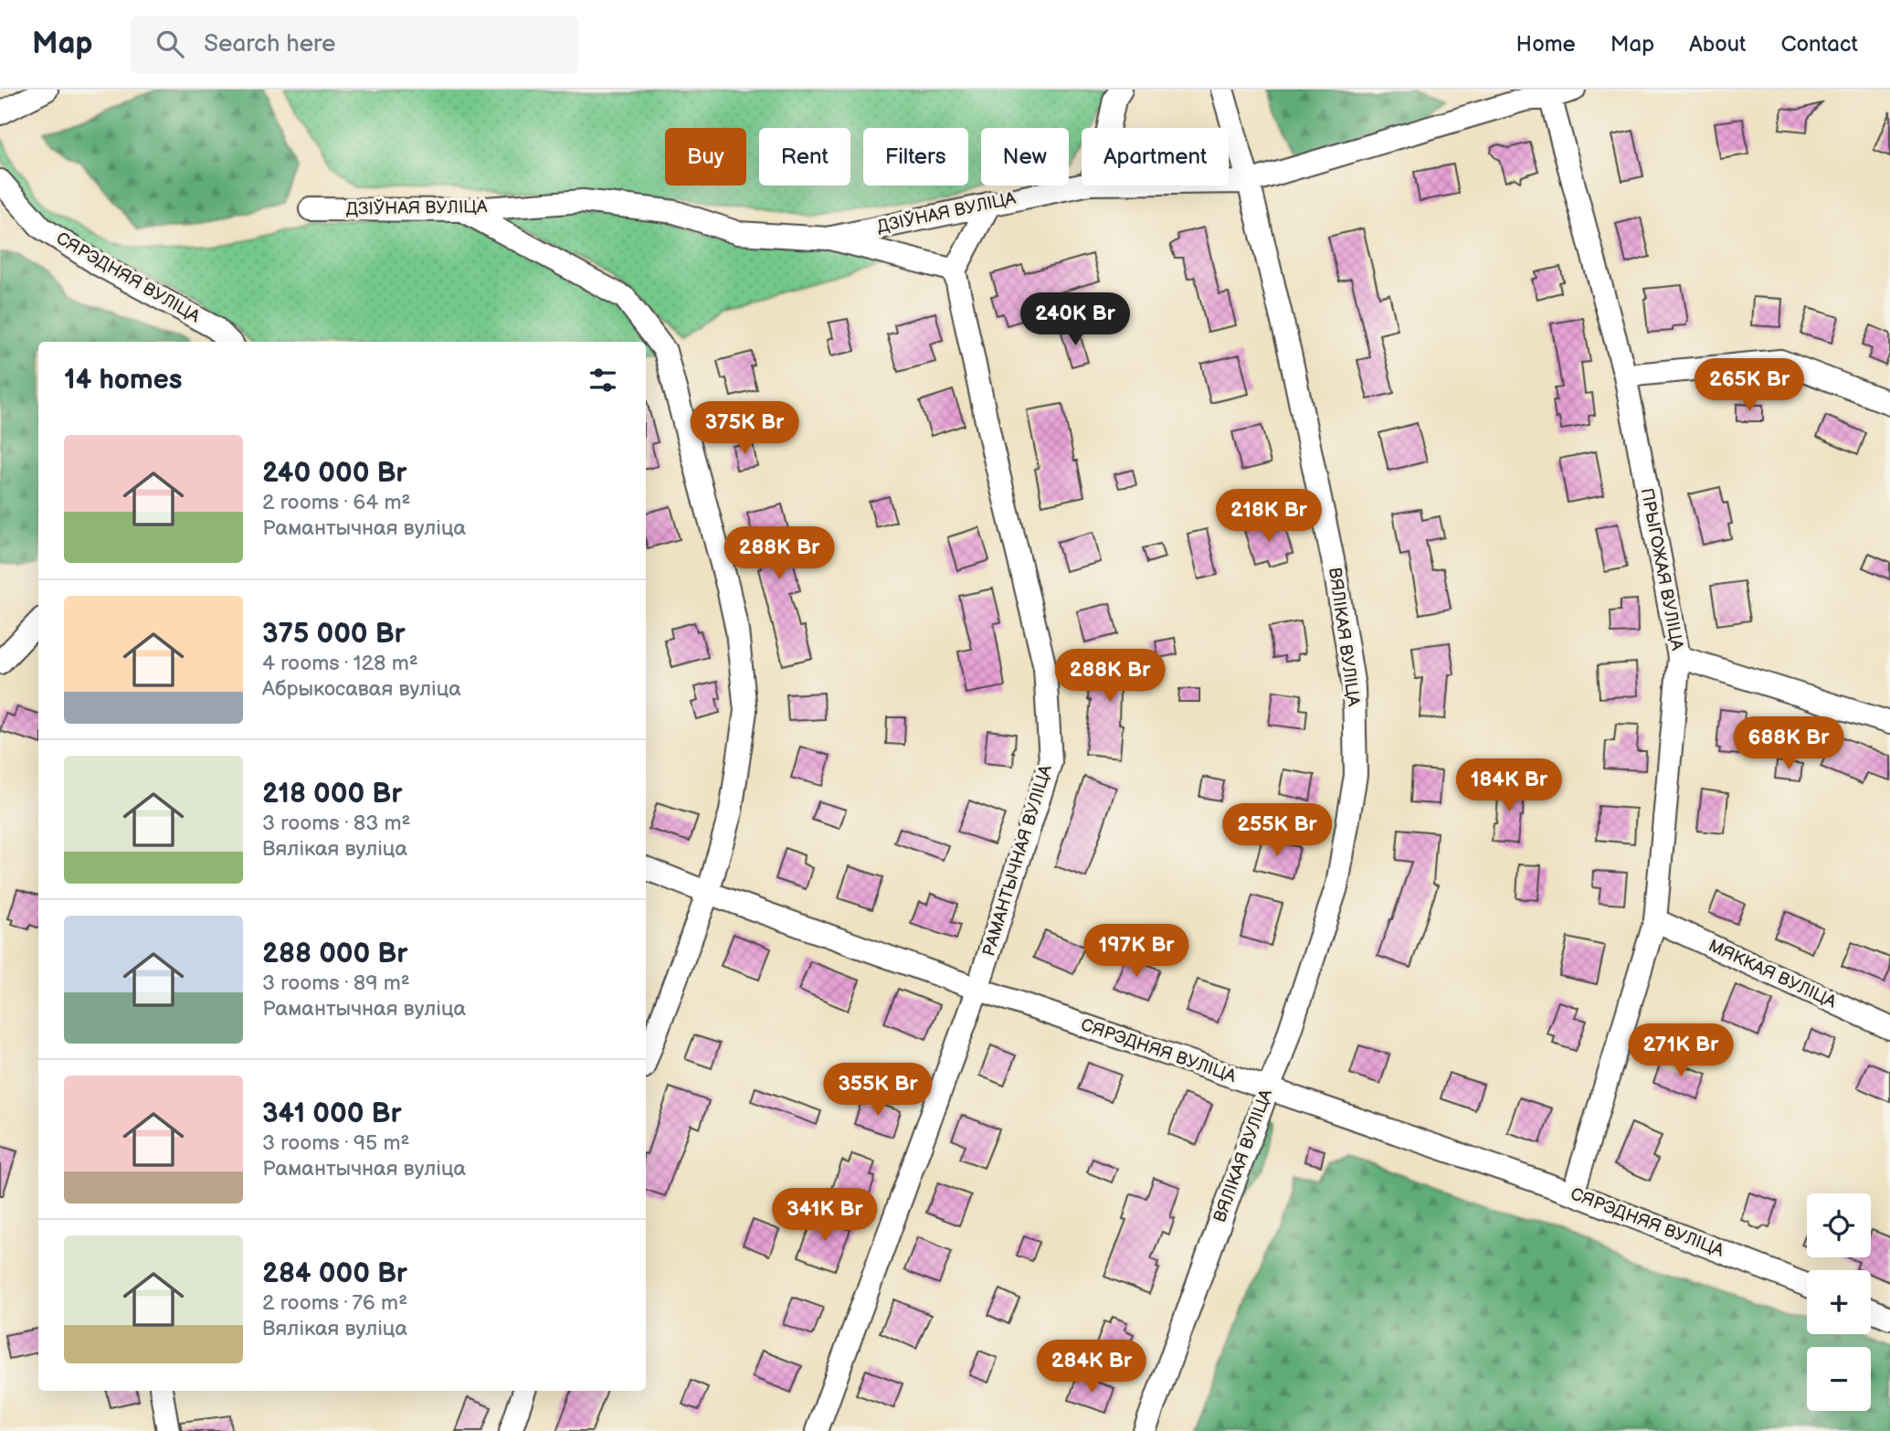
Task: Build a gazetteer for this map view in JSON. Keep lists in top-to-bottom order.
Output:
{
  "streets": {
    "street": [
      "ДЗІЎНАЯ ВУЛІЦА",
      "СЯРЭДНЯЯ ВУЛІЦА",
      "ПРЫГОЖАЯ ВУЛІЦА",
      "ВЯЛІКАЯ ВУЛІЦА",
      "РАМАНТЫЧНАЯ ВУЛІЦА",
      "МЯККАЯ ВУЛІЦА"
    ]
  },
  "crossings": [
    ["ДЗІЎНАЯ ВУЛІЦА", "ПРЫГОЖАЯ ВУЛІЦА"],
    ["ДЗІЎНАЯ ВУЛІЦА", "ВЯЛІКАЯ ВУЛІЦА"],
    ["СЯРЭДНЯЯ ВУЛІЦА", "ПРЫГОЖАЯ ВУЛІЦА"],
    ["СЯРЭДНЯЯ ВУЛІЦА", "ВЯЛІКАЯ ВУЛІЦА"],
    ["СЯРЭДНЯЯ ВУЛІЦА", "РАМАНТЫЧНАЯ ВУЛІЦА"],
    ["ПРЫГОЖАЯ ВУЛІЦА", "МЯККАЯ ВУЛІЦА"]
  ],
  "page": {
    "header": "Map",
    "search": "Search here",
    "nav": [
      "Home",
      "Map",
      "About",
      "Contact"
    ],
    "chip": [
      "Buy",
      "Rent",
      "Filters",
      "New",
      "Apartment"
    ],
    "price": [
      "240K Br",
      "265K Br",
      "375K Br",
      "218K Br",
      "288K Br",
      "288K Br",
      "688K Br",
      "184K Br",
      "255K Br",
      "197K Br",
      "271K Br",
      "355K Br",
      "341K Br",
      "284K Br"
    ],
    "heading": "14 homes",
    "list": [
      {
        "name": "240 000 Br",
        "note": "2 rooms · 64 m² · Рамантычная вуліца"
      },
      {
        "name": "375 000 Br",
        "note": "4 rooms · 128 m² · Абрыкосавая вуліца"
      },
      {
        "name": "218 000 Br",
        "note": "3 rooms · 83 m² · Вялікая вуліца"
      },
      {
        "name": "288 000 Br",
        "note": "3 rooms · 89 m² · Рамантычная вуліца"
      },
      {
        "name": "341 000 Br",
        "note": "3 rooms · 95 m² · Рамантычная вуліца"
      },
      {
        "name": "284 000 Br",
        "note": "2 rooms · 76 m² · Вялікая вуліца"
      }
    ],
    "map_buttons": ["+", "−"]
  }
}
